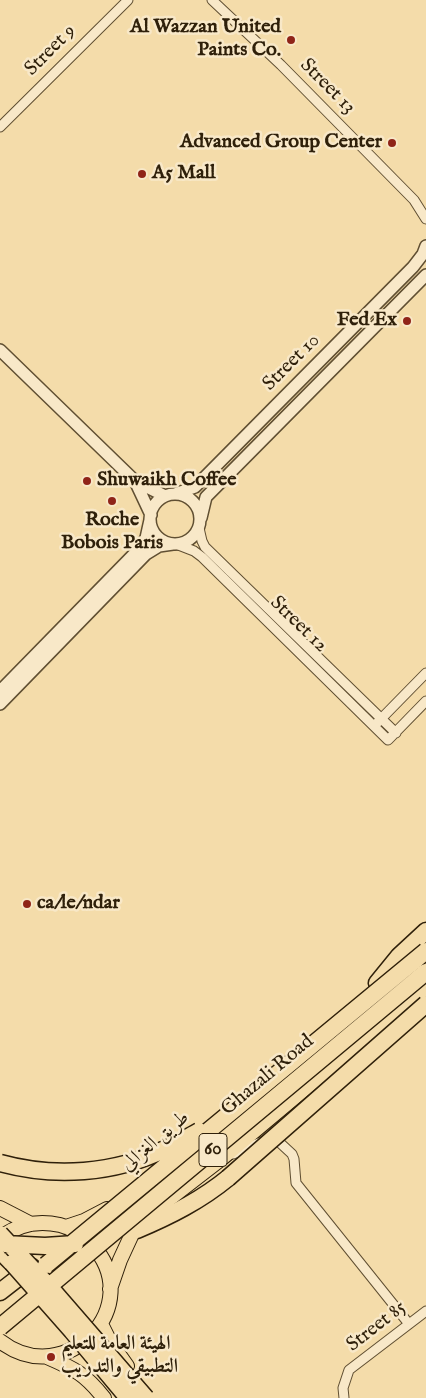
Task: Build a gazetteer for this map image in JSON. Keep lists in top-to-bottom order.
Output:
{
  "streets": {
    "highway": ["Ghazali Road", "60"],
    "main road": ["طريق الغزالي"],
    "street": [
      "Street 9",
      "Street 13",
      "Street 10",
      "Street 12",
      "Street 85"
    ]
  },
  "crossings": [
    ["Street 10", "Street 12"]
  ],
  "places": [
    "Al Wazzan United Paints Co.",
    "Advanced Group Center",
    "A5 Mall",
    "Fed Ex",
    "Shuwaikh Coffee",
    "Roche Bobois Paris",
    "ca/le/ndar",
    "الهيئة العامة للتعليم التطبيقي والتدريب"
  ]
}
